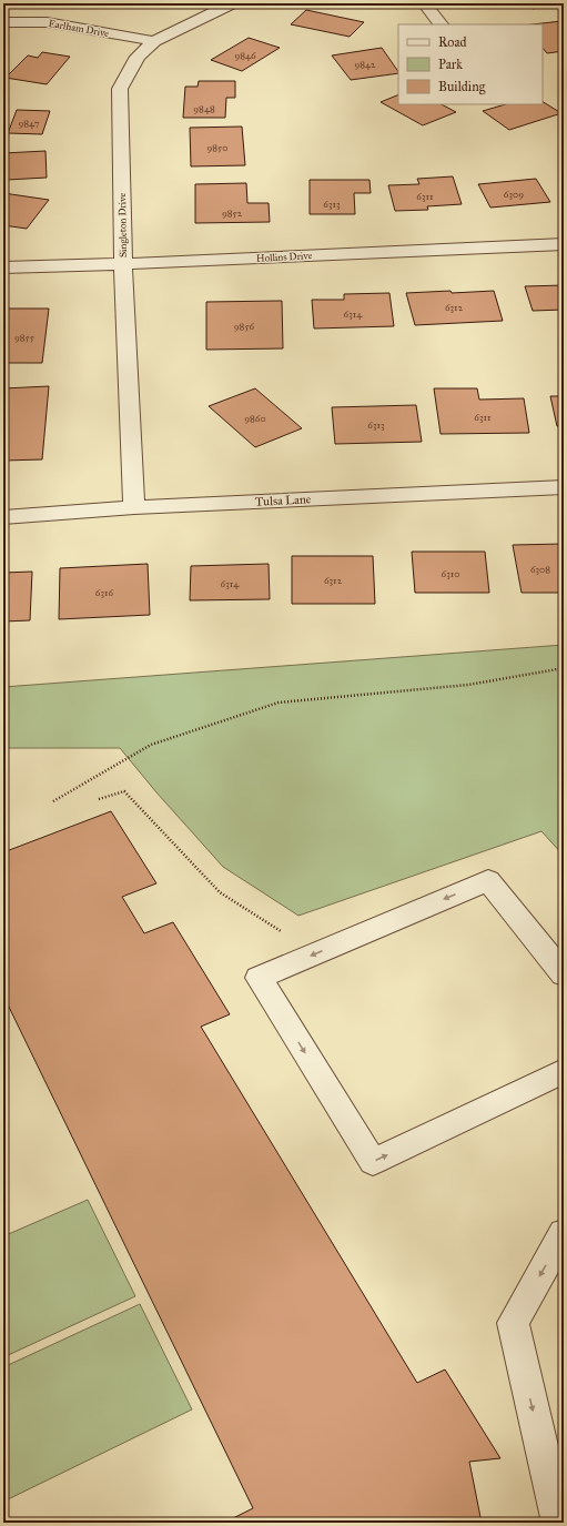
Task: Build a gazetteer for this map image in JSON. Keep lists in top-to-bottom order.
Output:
{
  "streets": {
    "street": [
      "Earlham Drive",
      "Singleton Drive",
      "Hollins Drive",
      "Tulsa Lane"
    ]
  },
  "crossings": [
    ["Earlham Drive", "Singleton Drive"],
    ["Singleton Drive", "Hollins Drive"],
    ["Singleton Drive", "Tulsa Lane"]
  ],
  "house_numbers": [
    "9846",
    "9842",
    "9848",
    "9847",
    "9850",
    "6309",
    "6311",
    "6313",
    "9852",
    "6312",
    "6314",
    "9856",
    "9855",
    "6311",
    "9860",
    "6313",
    "6308",
    "6310",
    "6312",
    "6314",
    "6316"
  ],
  "legend": ["Road", "Park", "Building"]
}
